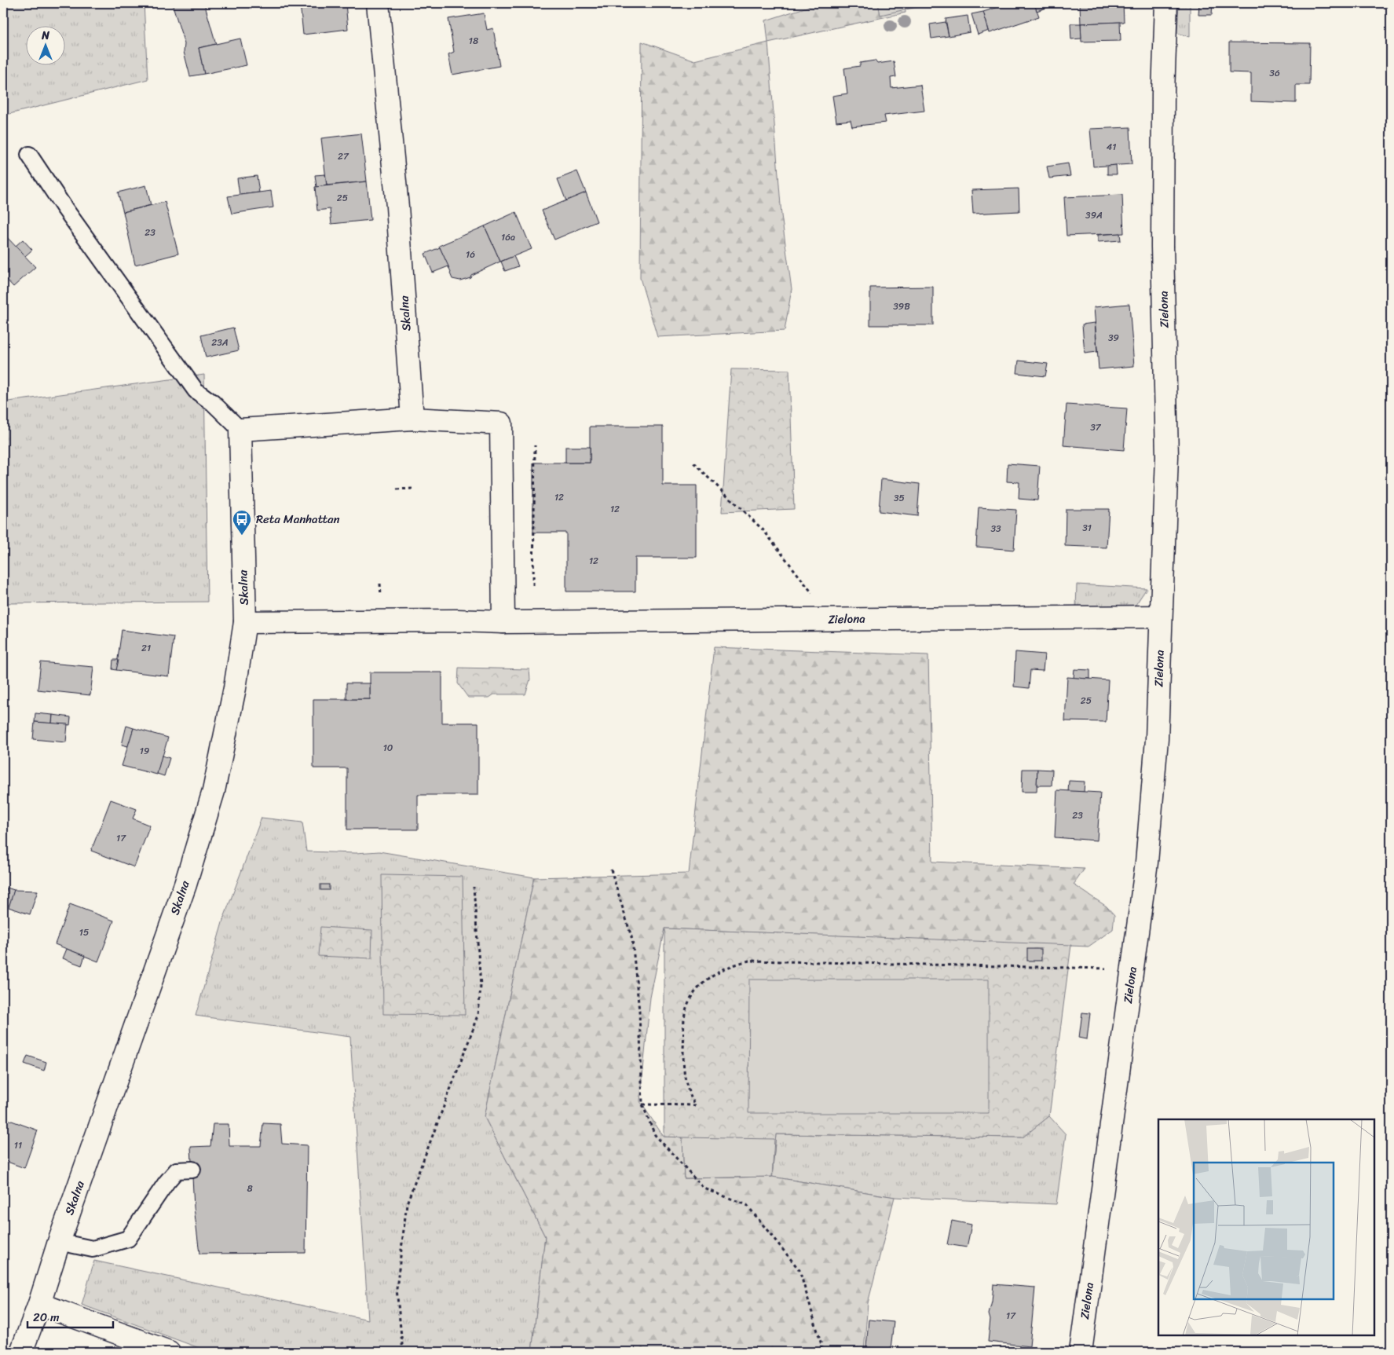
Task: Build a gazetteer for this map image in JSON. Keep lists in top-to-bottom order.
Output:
{
  "streets": {
    "street": ["Zielona", "Skalna"]
  },
  "crossings": [
    ["Zielona", "Skalna"]
  ],
  "places": {
    "bus stop": ["Reta Manhattan"]
  },
  "house_numbers": [
    "18",
    "36",
    "41",
    "27",
    "25",
    "39A",
    "23",
    "16a",
    "16",
    "39B",
    "39",
    "23A",
    "37",
    "12",
    "35",
    "12",
    "31",
    "33",
    "12",
    "21",
    "25",
    "10",
    "19",
    "23",
    "17",
    "15",
    "11",
    "8",
    "17"
  ],
  "scale_bar": "20 m",
  "north": "top"
}
